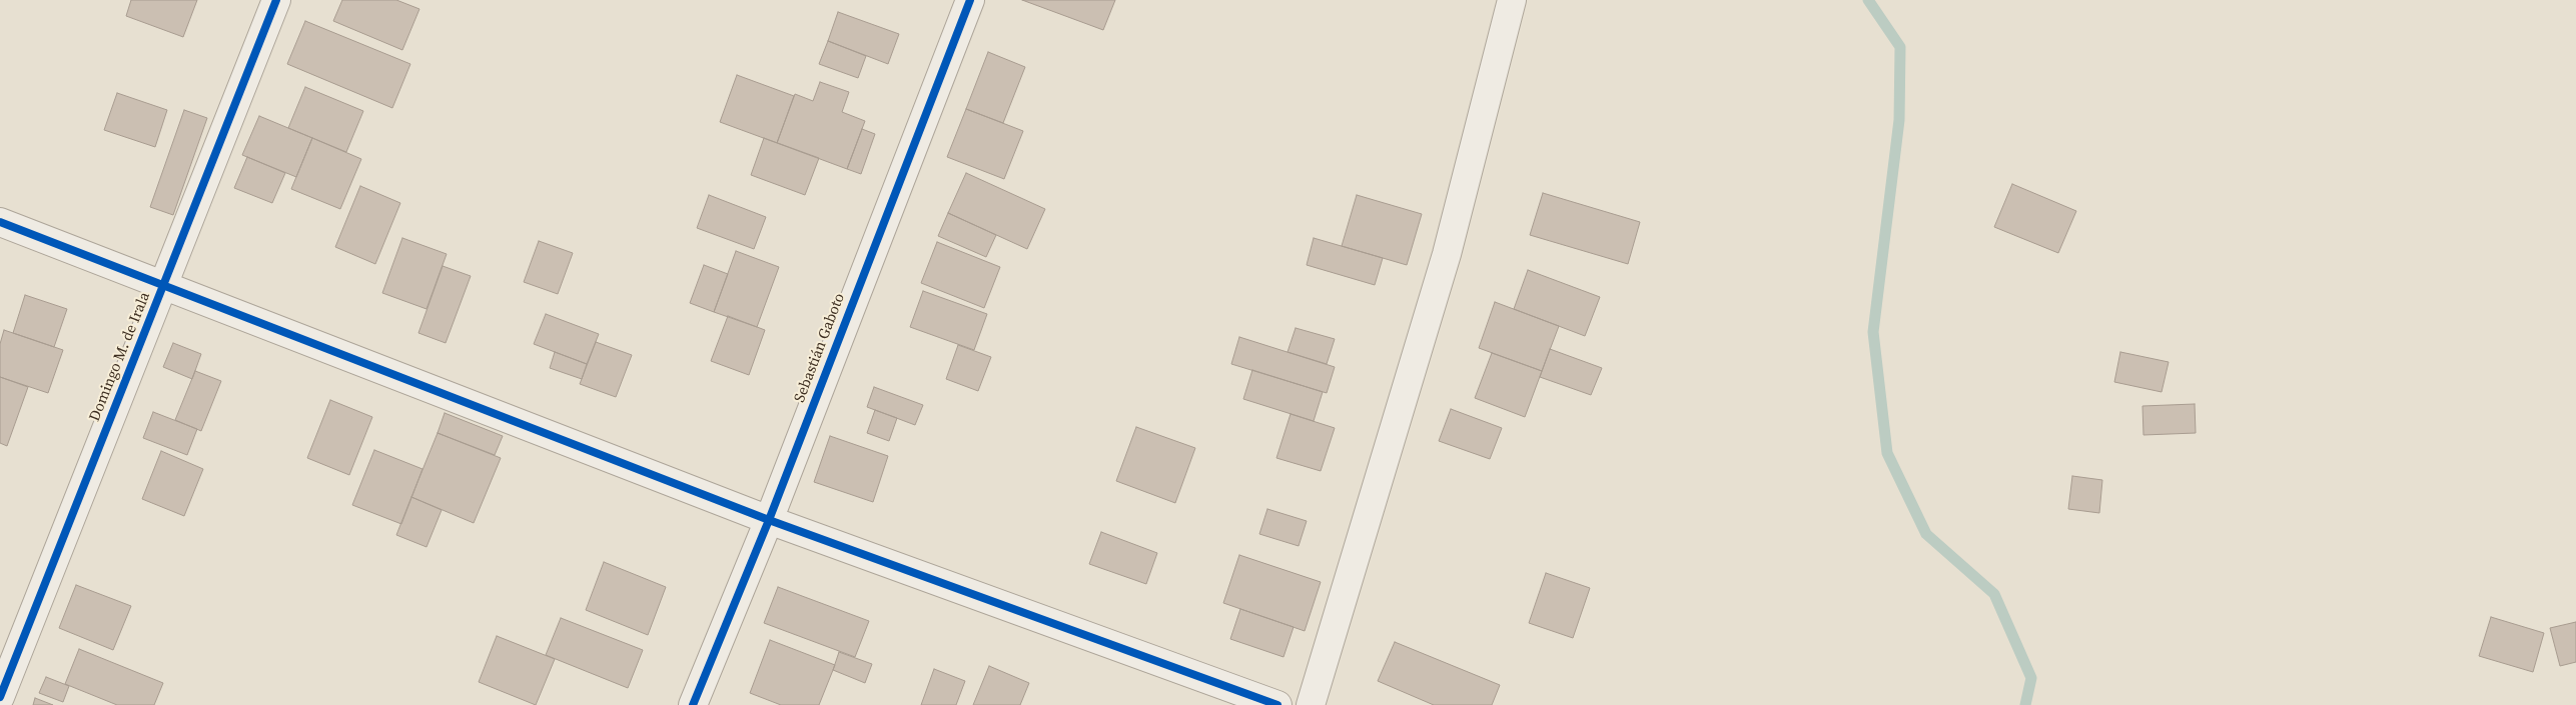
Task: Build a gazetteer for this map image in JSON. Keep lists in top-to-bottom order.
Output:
{
  "streets": {
    "street": ["Sebastián Gaboto", "Domingo M. de Irala"]
  }
}
